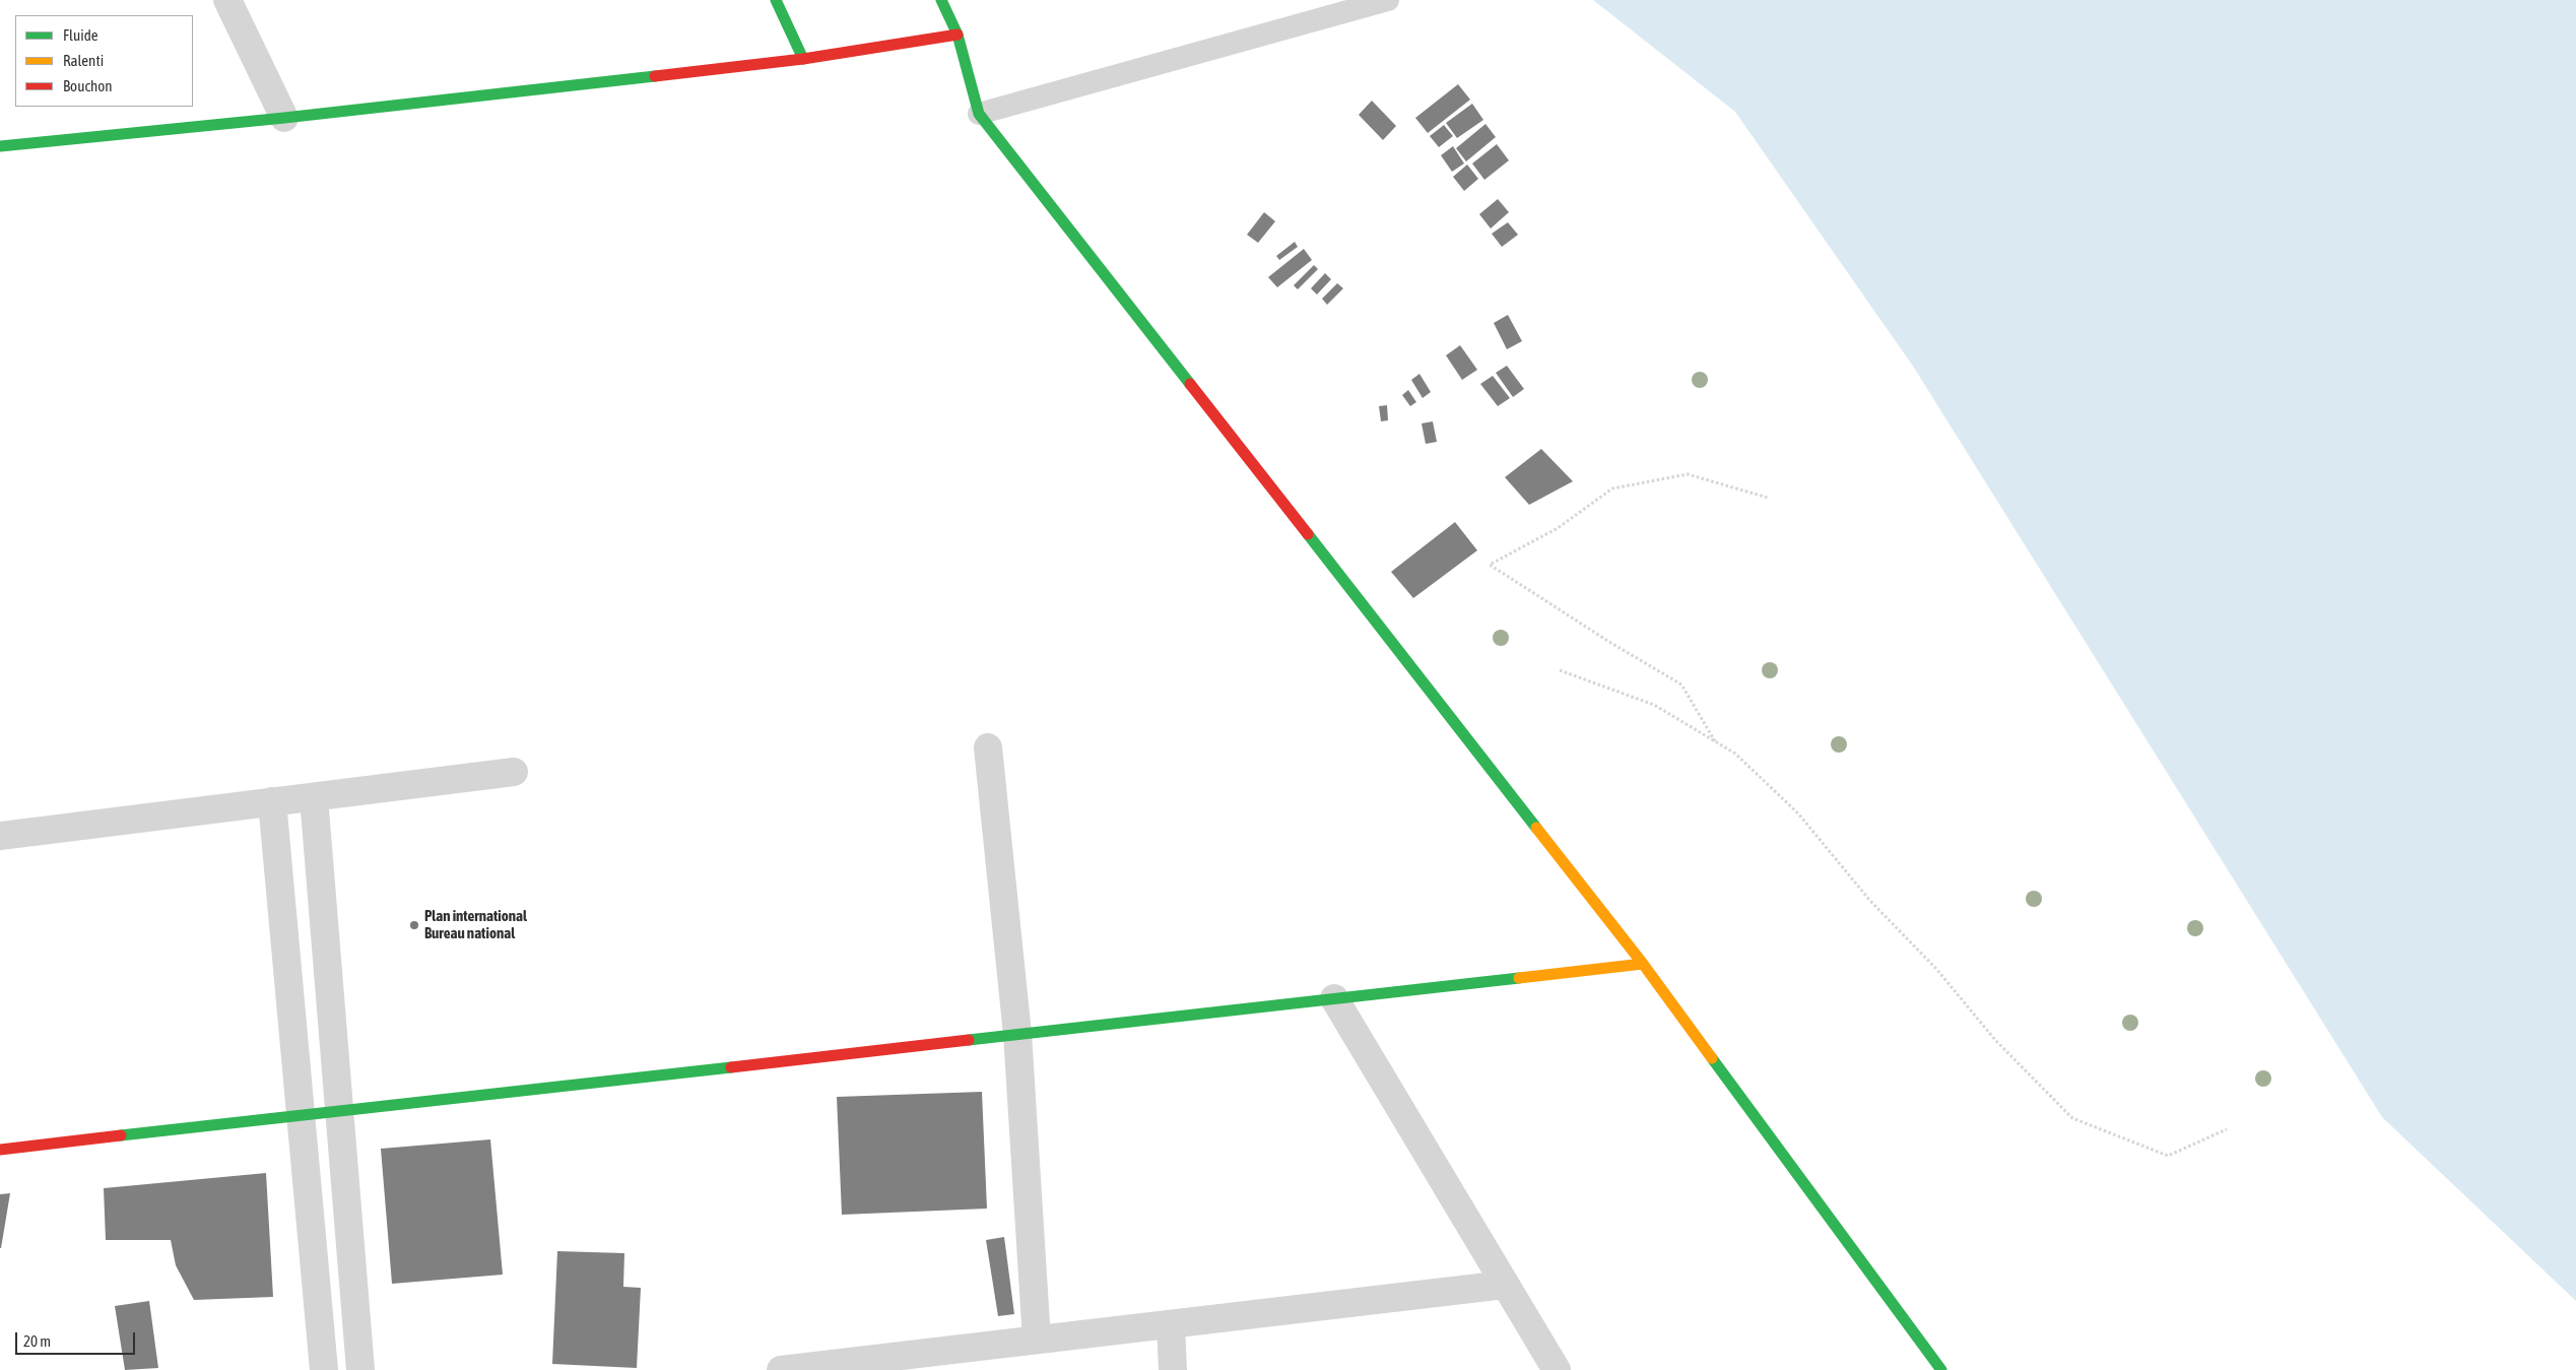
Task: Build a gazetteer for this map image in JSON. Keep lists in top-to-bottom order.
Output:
{
  "places": ["Plan international Bureau national"],
  "legend": ["Fluide", "Ralenti", "Bouchon"],
  "scale_bar": "20 m"
}
